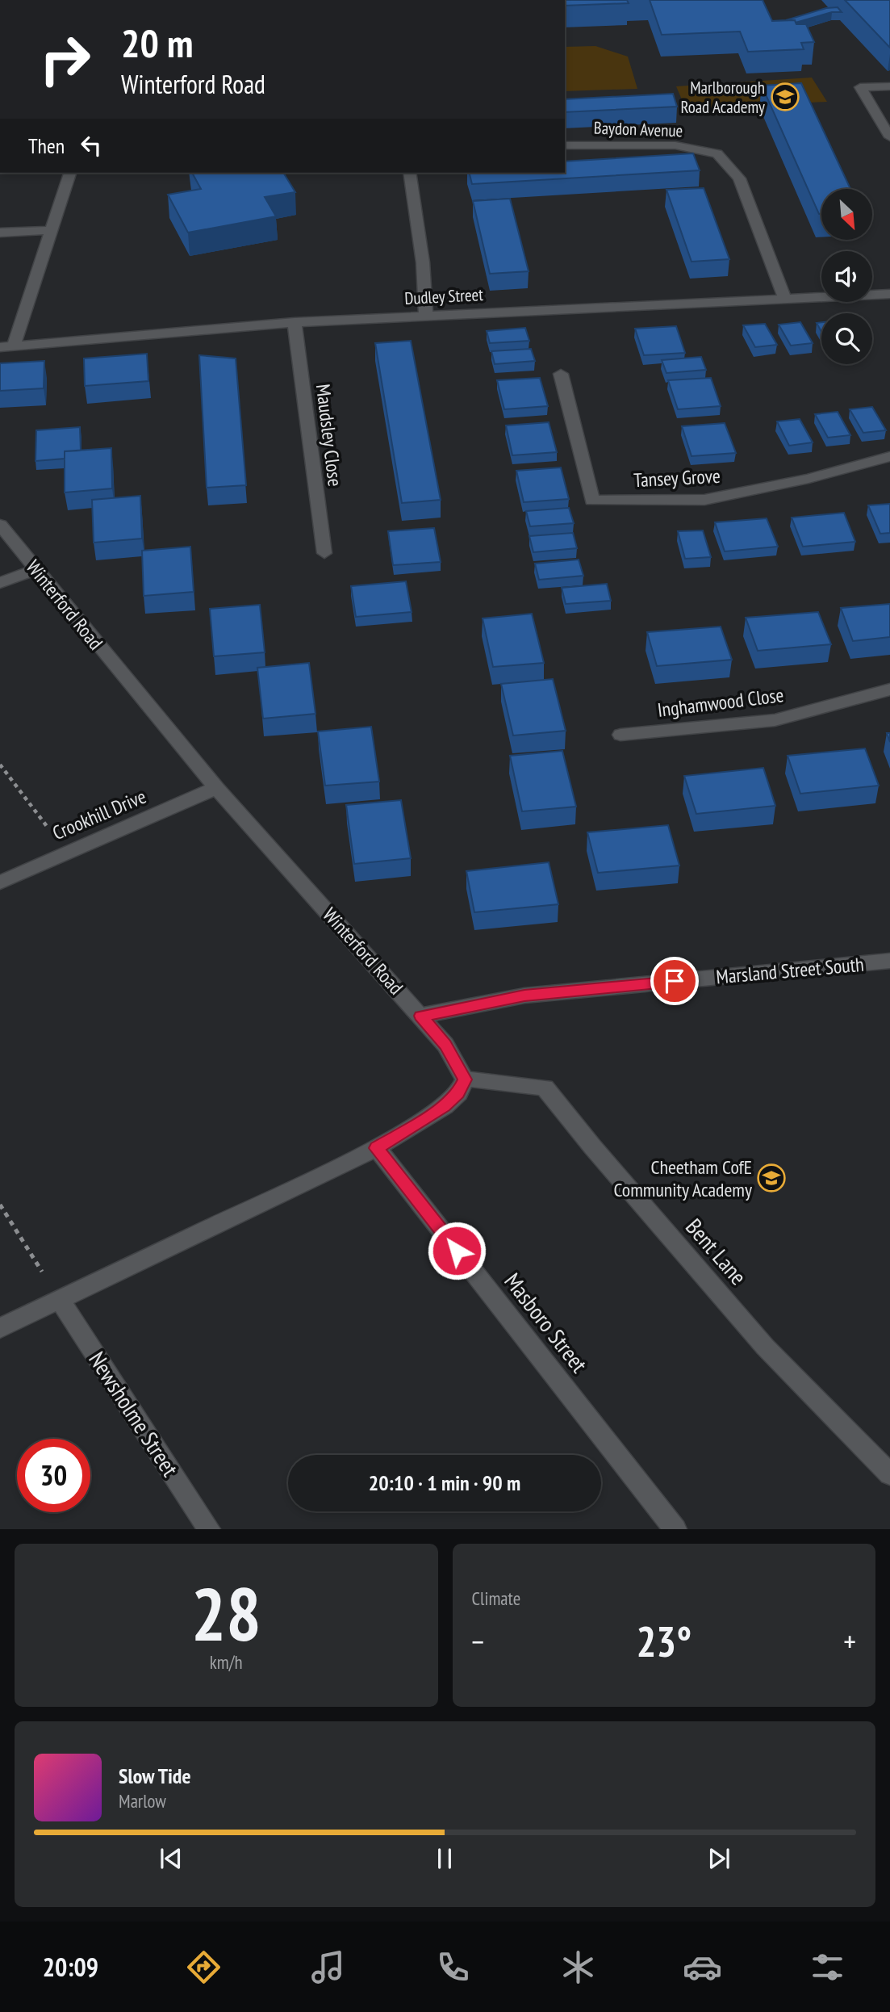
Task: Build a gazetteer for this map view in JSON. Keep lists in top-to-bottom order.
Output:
{
  "streets": {
    "street": [
      "Baydon Avenue",
      "Dudley Street",
      "Maudsley Close",
      "Tansey Grove",
      "Winterford Road",
      "Inghamwood Close",
      "Crookhill Drive",
      "Marsland Street South",
      "Bent Lane",
      "Masboro Street",
      "Newsholme Street"
    ]
  },
  "crossings": [
    ["Baydon Avenue", "Dudley Street"],
    ["Dudley Street", "Maudsley Close"],
    ["Winterford Road", "Crookhill Drive"],
    ["Winterford Road", "Marsland Street South"],
    ["Winterford Road", "Bent Lane"]
  ],
  "places": {
    "school or university": ["Marlborough Road Academy", "Cheetham CofE Community Academy"]
  },
  "north": "bottom right",
  "page": {
    "turn": ["20 m", "Winterford Road"],
    "then": "Then",
    "limit": "30",
    "trip": "20:10 · 1 min · 90 m",
    "tile": [
      ["28", "km/h"],
      "Climate"
    ],
    "heat": ["−", "23°", "+"],
    "song": ["Slow Tide", "Marlow"],
    "tabs": "20:09"
  }
}
